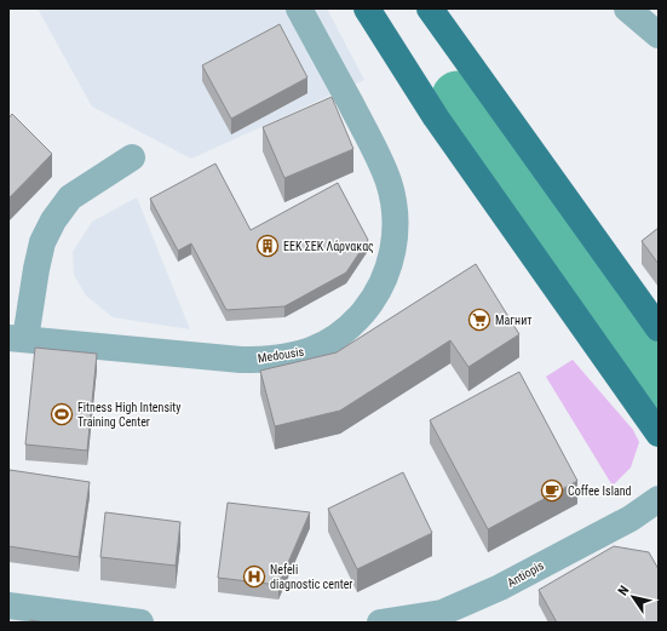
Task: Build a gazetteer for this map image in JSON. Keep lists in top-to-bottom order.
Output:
{
  "streets": {
    "street": ["Medousis", "Antiopis"]
  },
  "places": {
    "building": ["ΕΕΚ ΣΕΚ Λάρνακας"],
    "supermarket": ["Магнит"],
    "sports": ["Fitness High Intensity Training Center"],
    "cafe": ["Coffee Island"],
    "hospital": ["Nefeli diagnostic center"]
  },
  "north": "top left"
}
